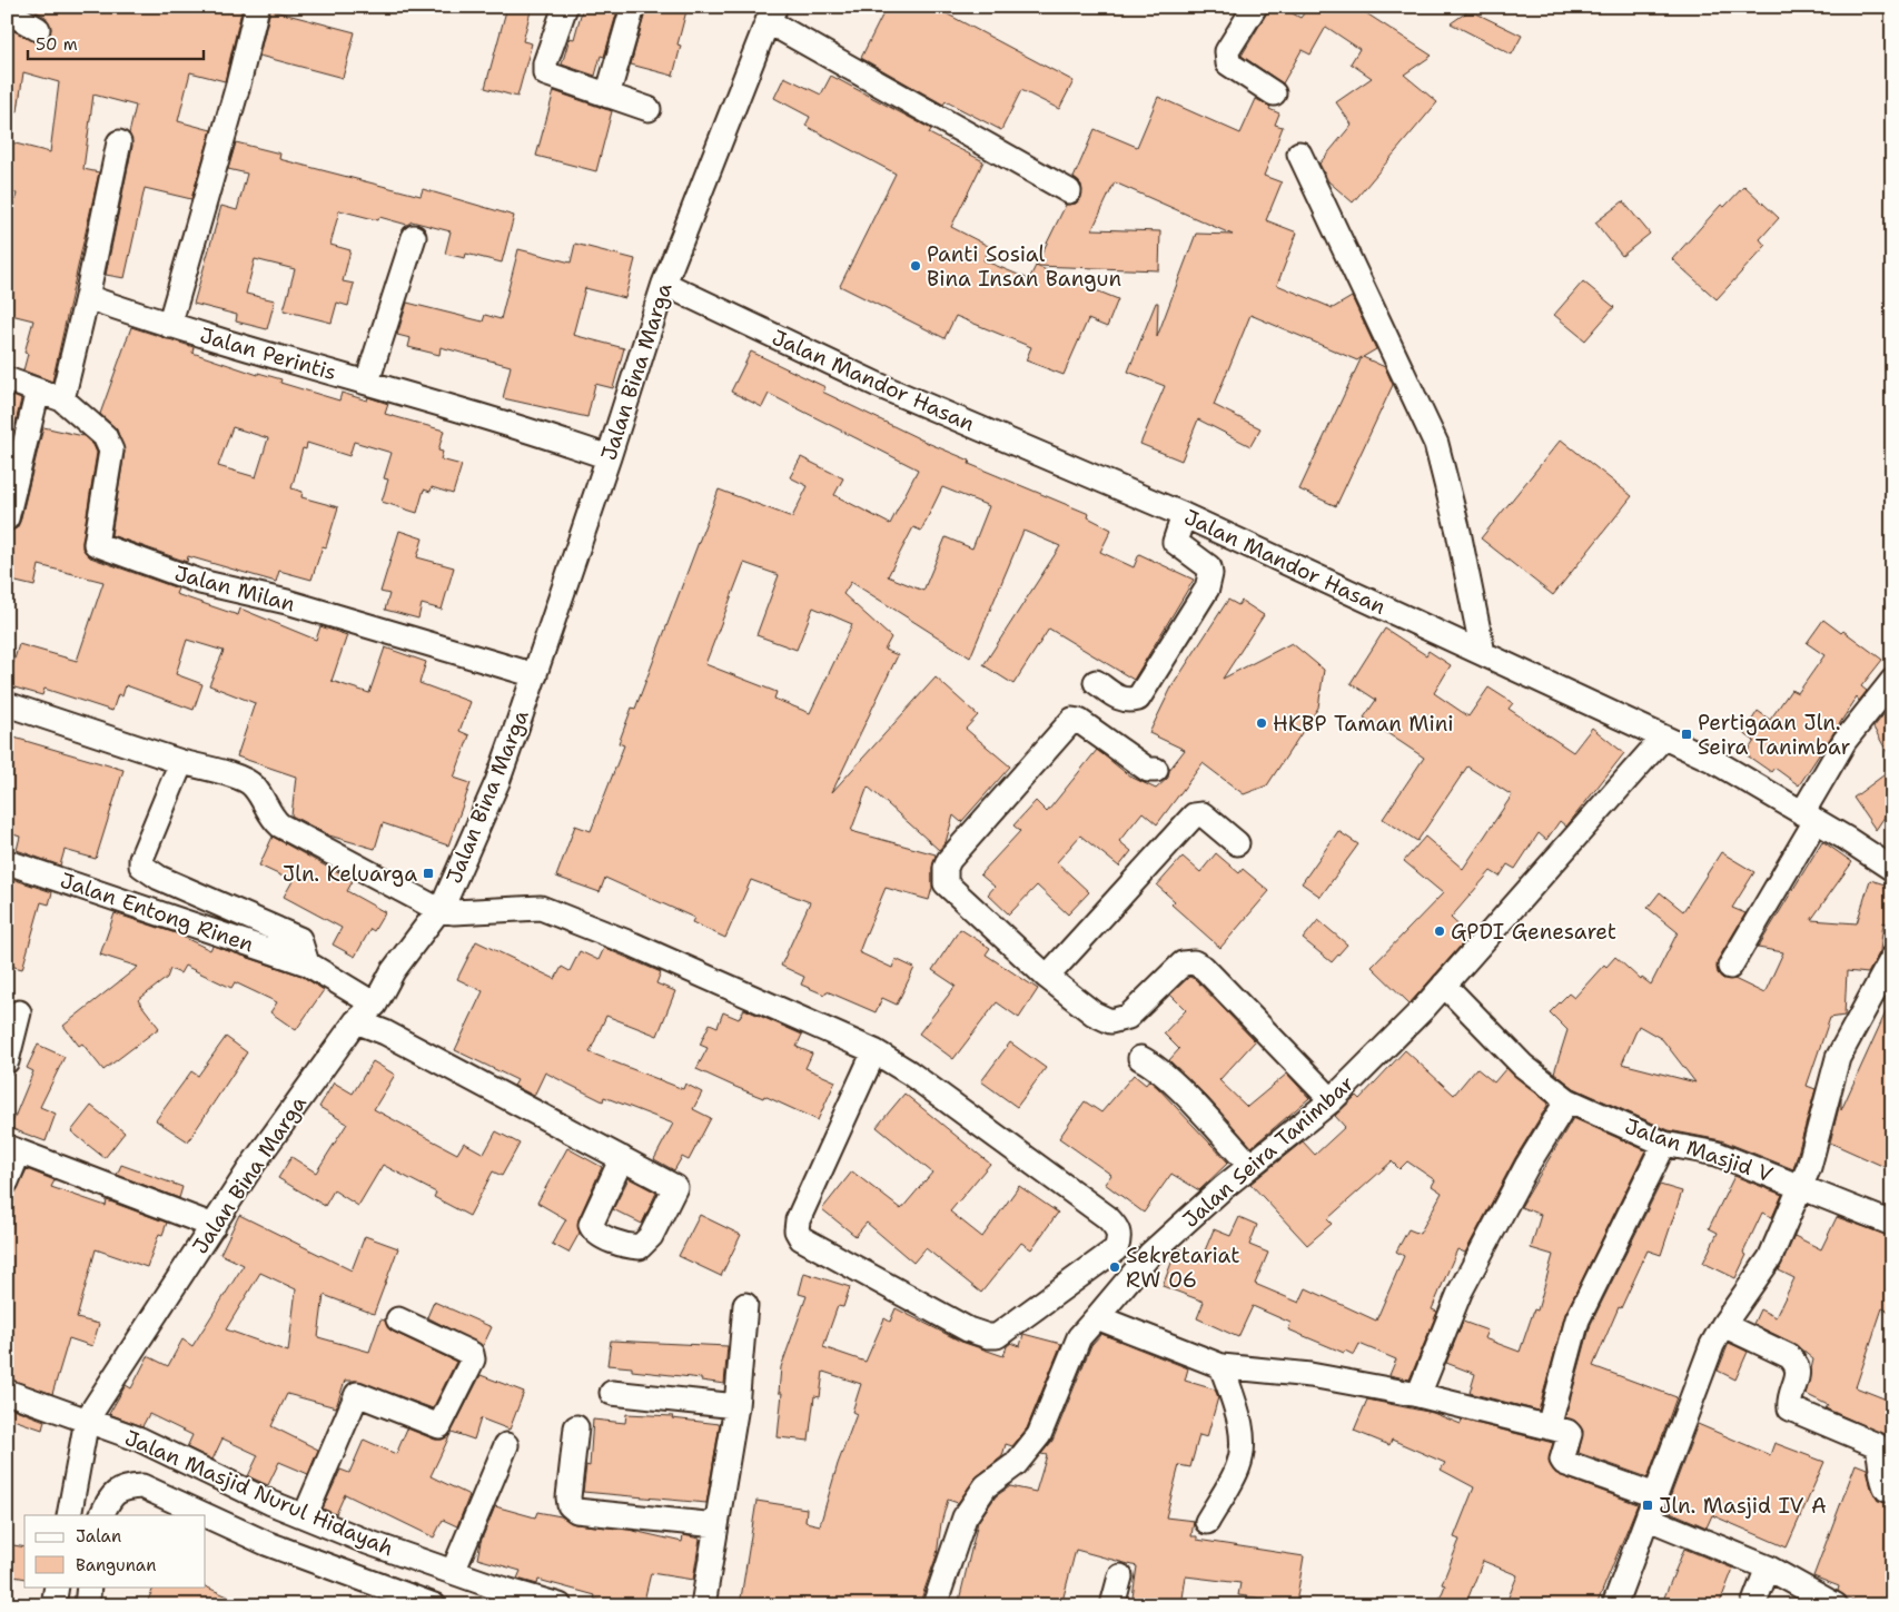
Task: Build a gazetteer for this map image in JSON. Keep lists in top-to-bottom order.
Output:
{
  "streets": {
    "street": [
      "Jalan Perintis",
      "Jalan Bina Marga",
      "Jalan Mandor Hasan",
      "Jalan Milan",
      "Jalan Entong Rinen",
      "Jalan Masjid V",
      "Jalan Seira Tanimbar",
      "Jalan Masjid Nurul Hidayah"
    ]
  },
  "crossings": [
    ["Jalan Perintis", "Jalan Bina Marga"],
    ["Jalan Bina Marga", "Jalan Mandor Hasan"],
    ["Jalan Bina Marga", "Jalan Milan"],
    ["Jalan Bina Marga", "Jalan Entong Rinen"],
    ["Jalan Bina Marga", "Jalan Masjid Nurul Hidayah"],
    ["Jalan Mandor Hasan", "Jalan Seira Tanimbar"],
    ["Jalan Masjid V", "Jalan Seira Tanimbar"]
  ],
  "places": {
    "other": [
      "Panti Sosial Bina Insan Bangun",
      "HKBP Taman Mini",
      "GPDI Genesaret",
      "Sekretariat RW 06"
    ],
    "transit": ["Pertigaan Jln. Seira Tanimbar", "Jln. Keluarga", "Jln. Masjid IV A"]
  },
  "legend": ["Jalan", "Bangunan"],
  "scale_bar": "50 m"
}
